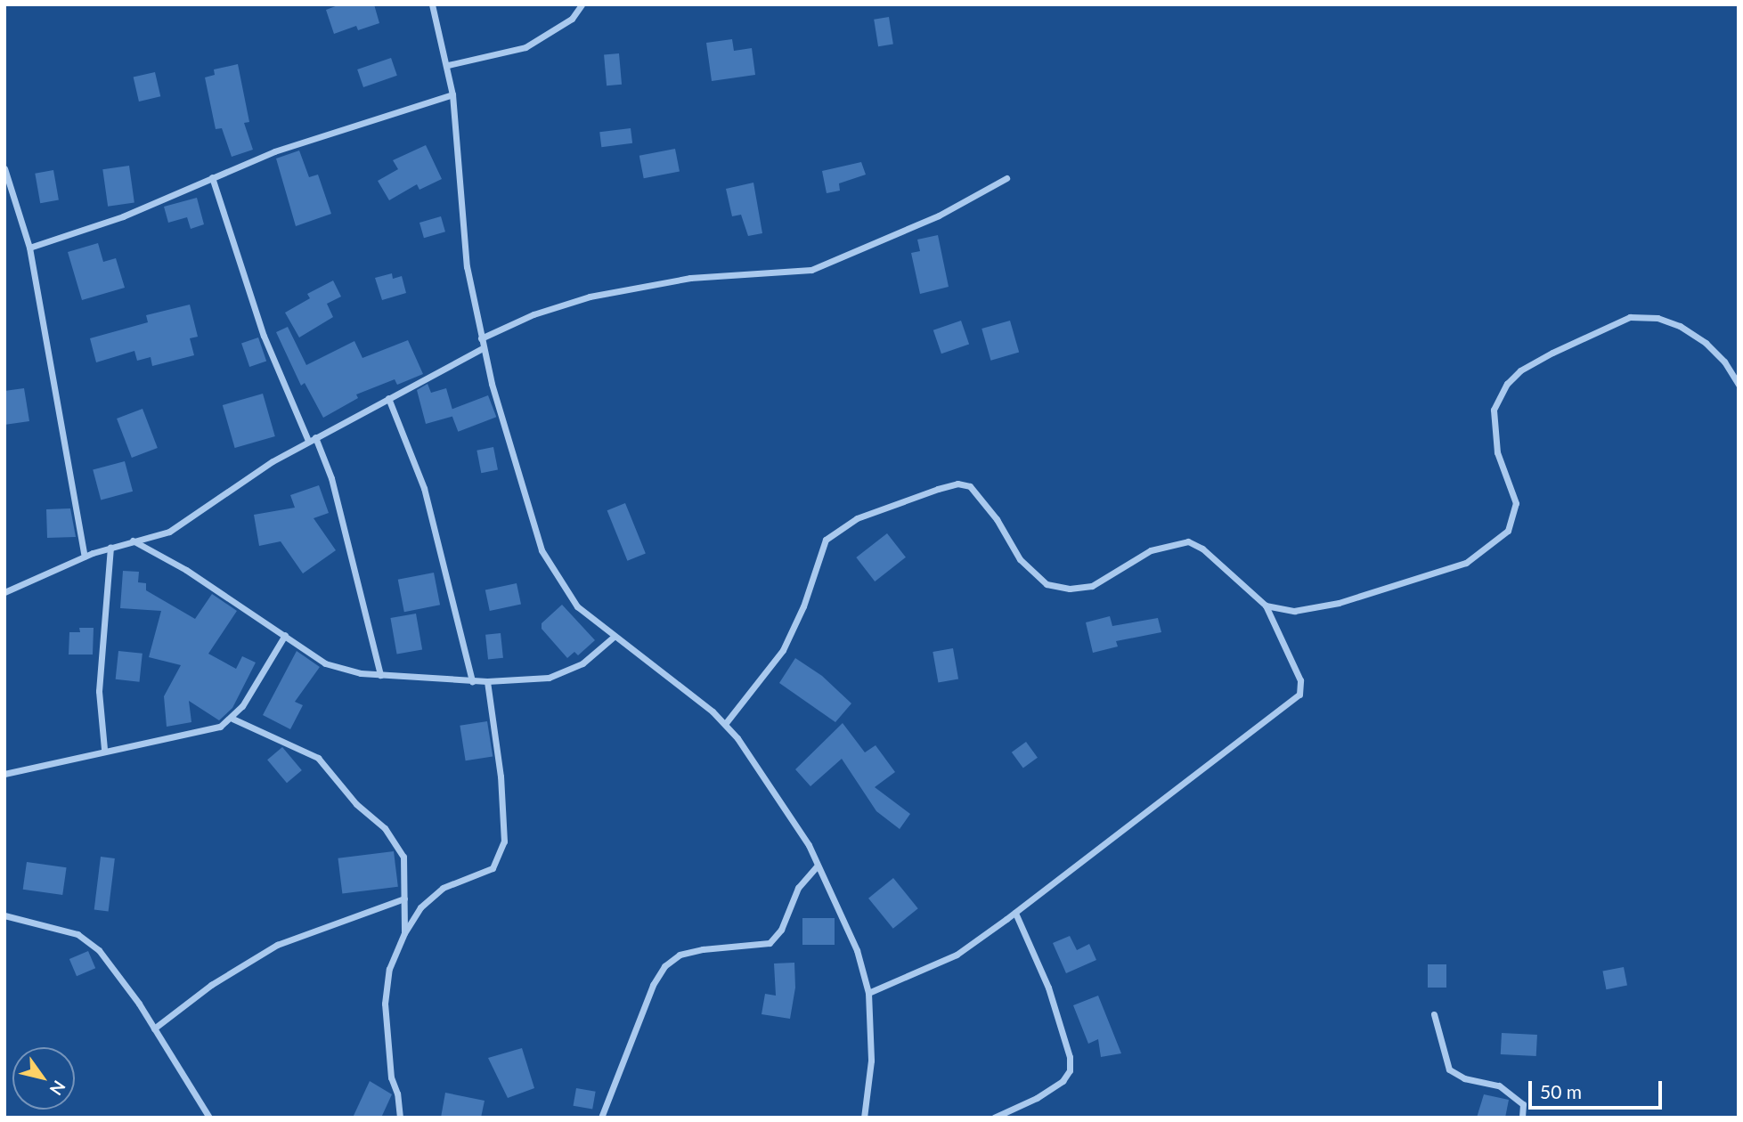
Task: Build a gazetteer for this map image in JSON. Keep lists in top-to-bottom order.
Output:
{
  "scale_bar": "50 m",
  "north": "bottom right"
}
